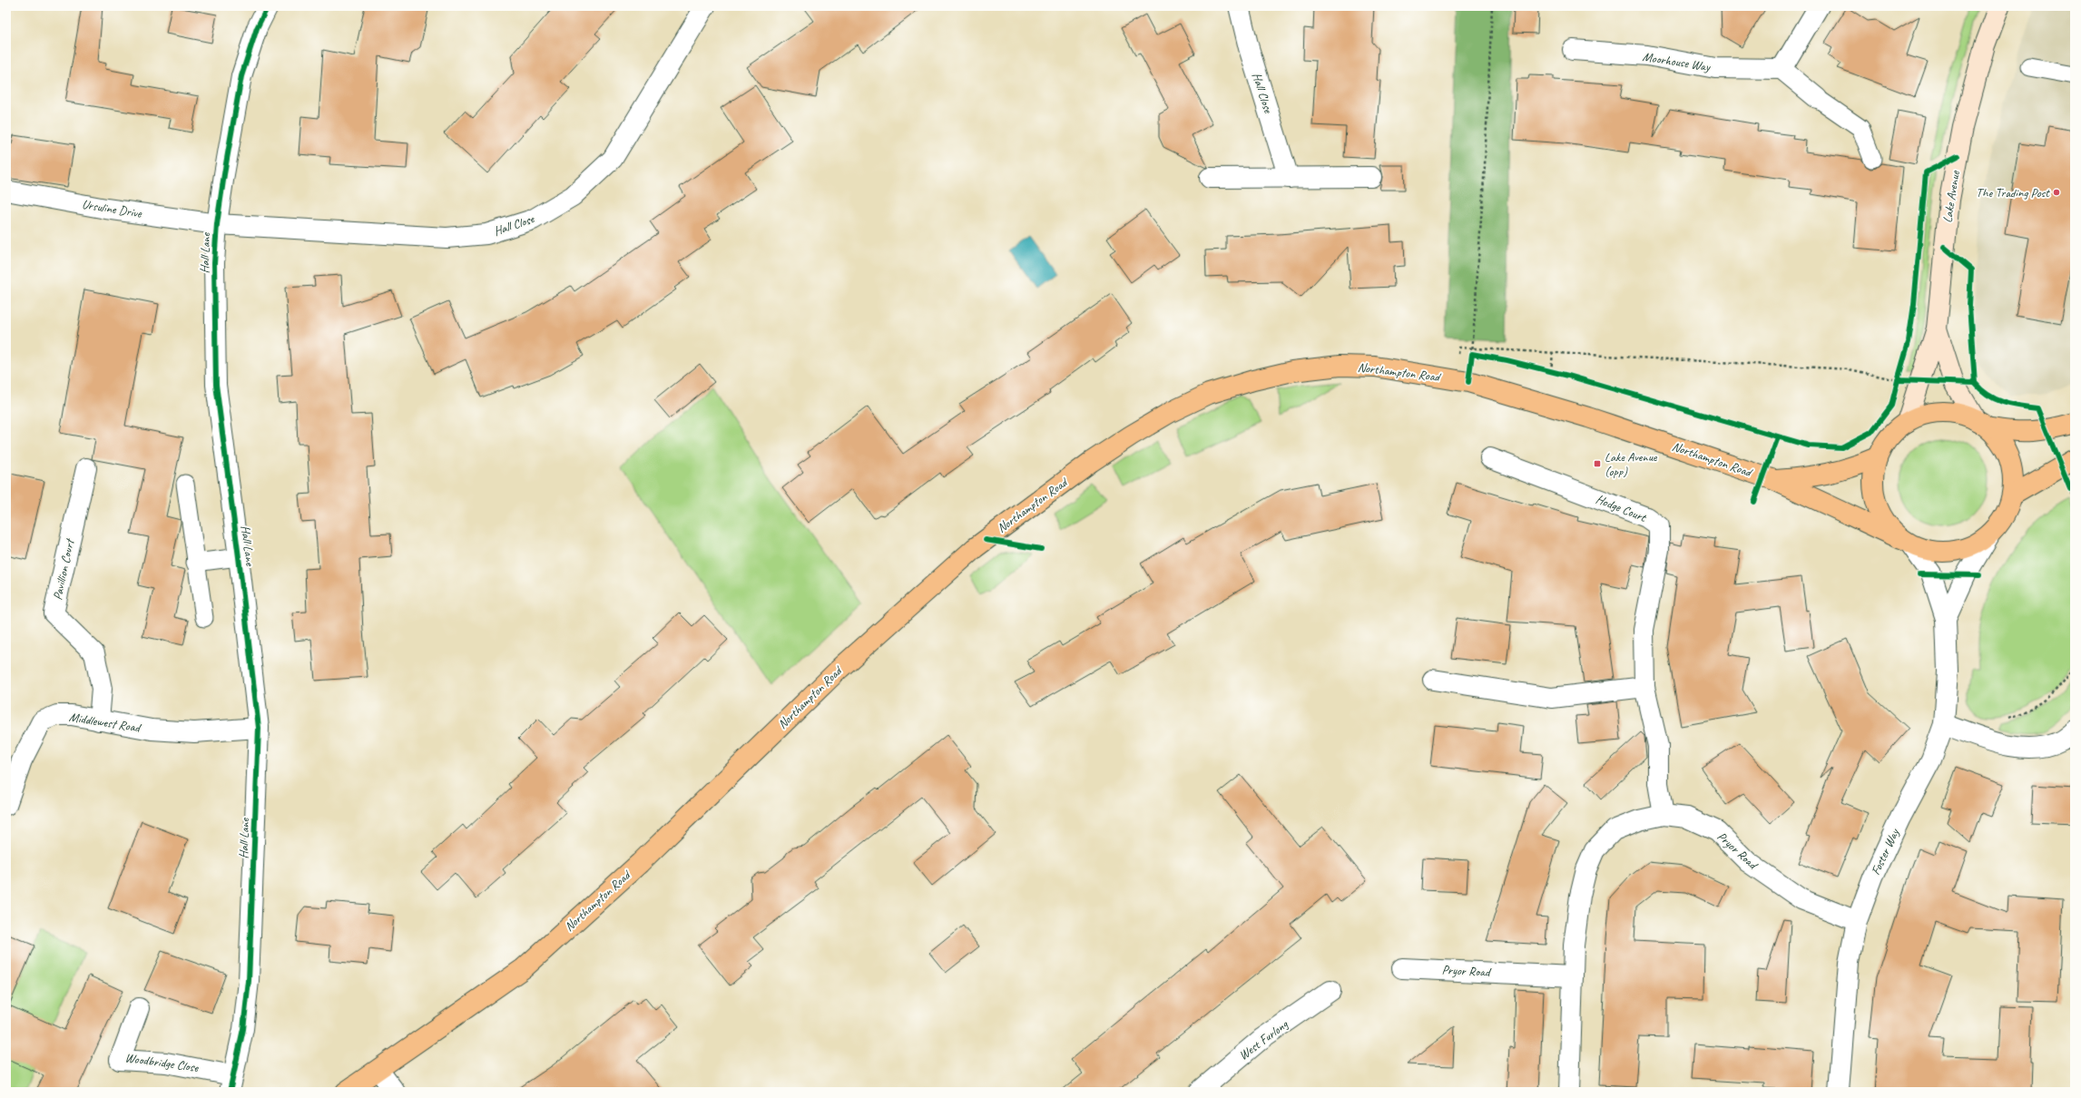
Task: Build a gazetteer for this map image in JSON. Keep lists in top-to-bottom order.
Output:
{
  "streets": {
    "main road": ["Northampton Road"],
    "street": [
      "Moorhouse Way",
      "Hall Close",
      "Lake Avenue",
      "Ursuline Drive",
      "Hall Lane",
      "Hodge Court",
      "Pavillion Court",
      "Middlewest Road",
      "Pryor Road",
      "Foster Way",
      "West Furlong",
      "Woodbridge Close"
    ]
  },
  "crossings": [
    ["Hall Close", "Ursuline Drive"],
    ["Hall Close", "Hall Lane"],
    ["Ursuline Drive", "Hall Lane"],
    ["Hall Lane", "Middlewest Road"],
    ["Hall Lane", "Woodbridge Close"],
    ["Northampton Road", "Foster Way"],
    ["Hodge Court", "Pryor Road"],
    ["Pavillion Court", "Middlewest Road"],
    ["Pryor Road", "Foster Way"]
  ],
  "places": {
    "other": ["The Trading Post"],
    "transit": ["Lake Avenue (opp)"]
  }
}
